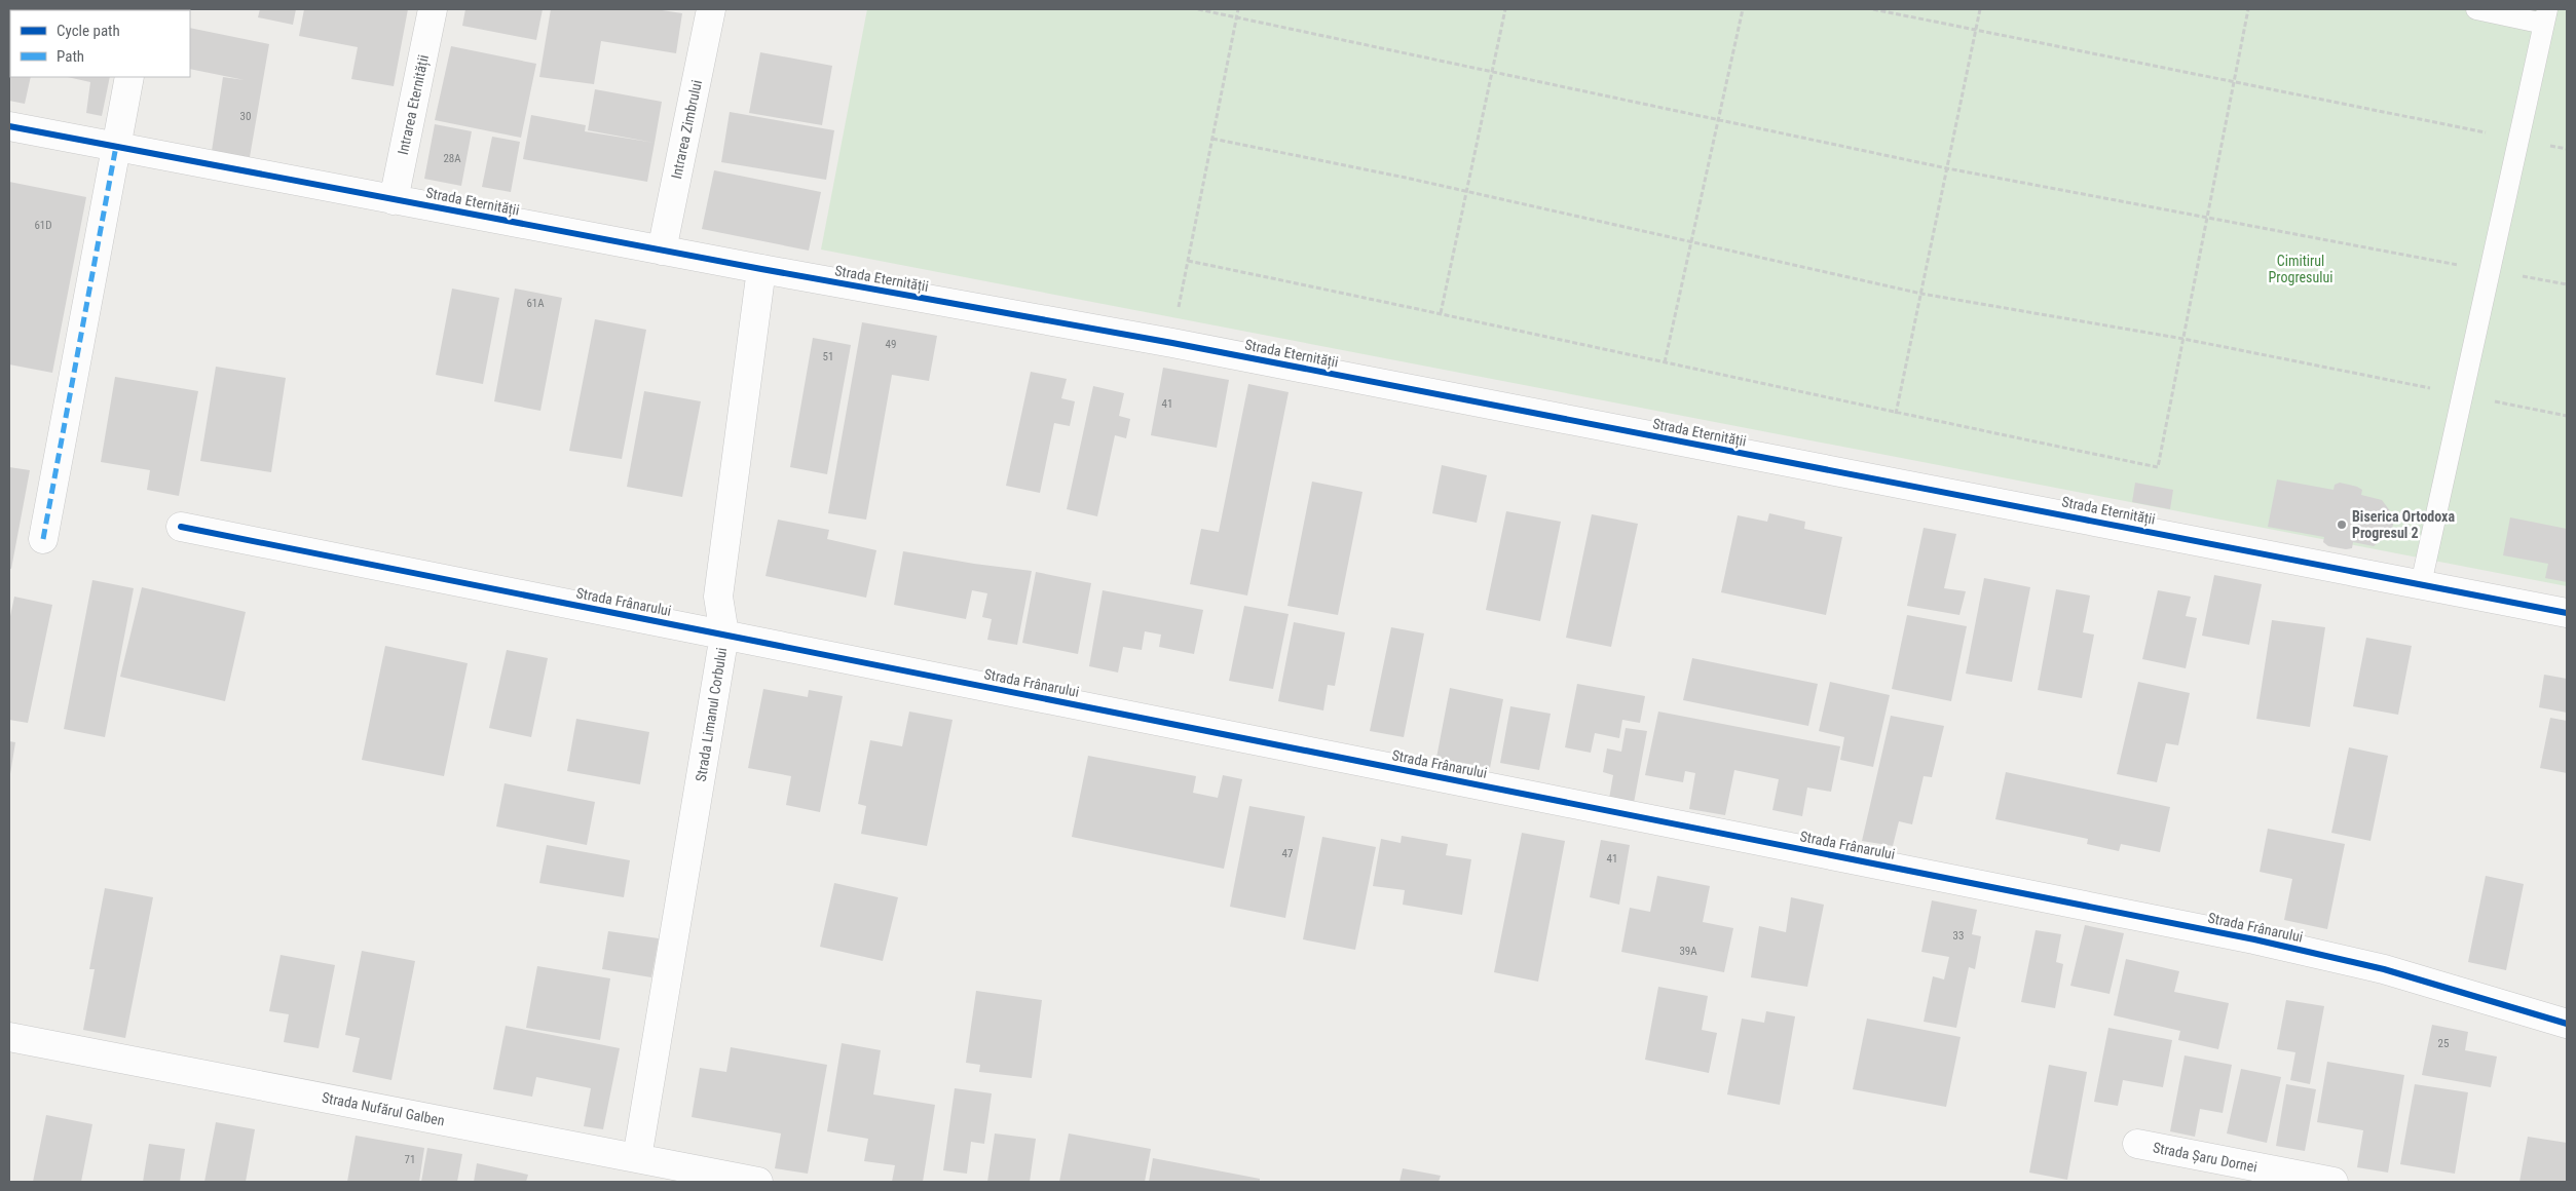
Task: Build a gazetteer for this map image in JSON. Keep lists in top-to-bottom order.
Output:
{
  "streets": {
    "street": [
      "Intrarea Eternității",
      "Intrarea Zimbrului",
      "Strada Eternității",
      "Strada Frânarului",
      "Strada Limanul Corbului",
      "Strada Nufărul Galben",
      "Strada Șaru Dornei"
    ]
  },
  "crossings": [
    ["Intrarea Eternității", "Strada Eternității"],
    ["Intrarea Zimbrului", "Strada Eternității"],
    ["Strada Eternității", "Strada Limanul Corbului"],
    ["Strada Frânarului", "Strada Limanul Corbului"],
    ["Strada Limanul Corbului", "Strada Nufărul Galben"]
  ],
  "parks": ["Cimitirul Progresului"],
  "places": ["Biserica Ortodoxa Progresul 2"],
  "house_numbers": [
    "30",
    "28A",
    "61D",
    "61A",
    "49",
    "51",
    "41",
    "47",
    "41",
    "33",
    "39A",
    "25",
    "71"
  ],
  "legend": ["Cycle path", "Path"]
}
